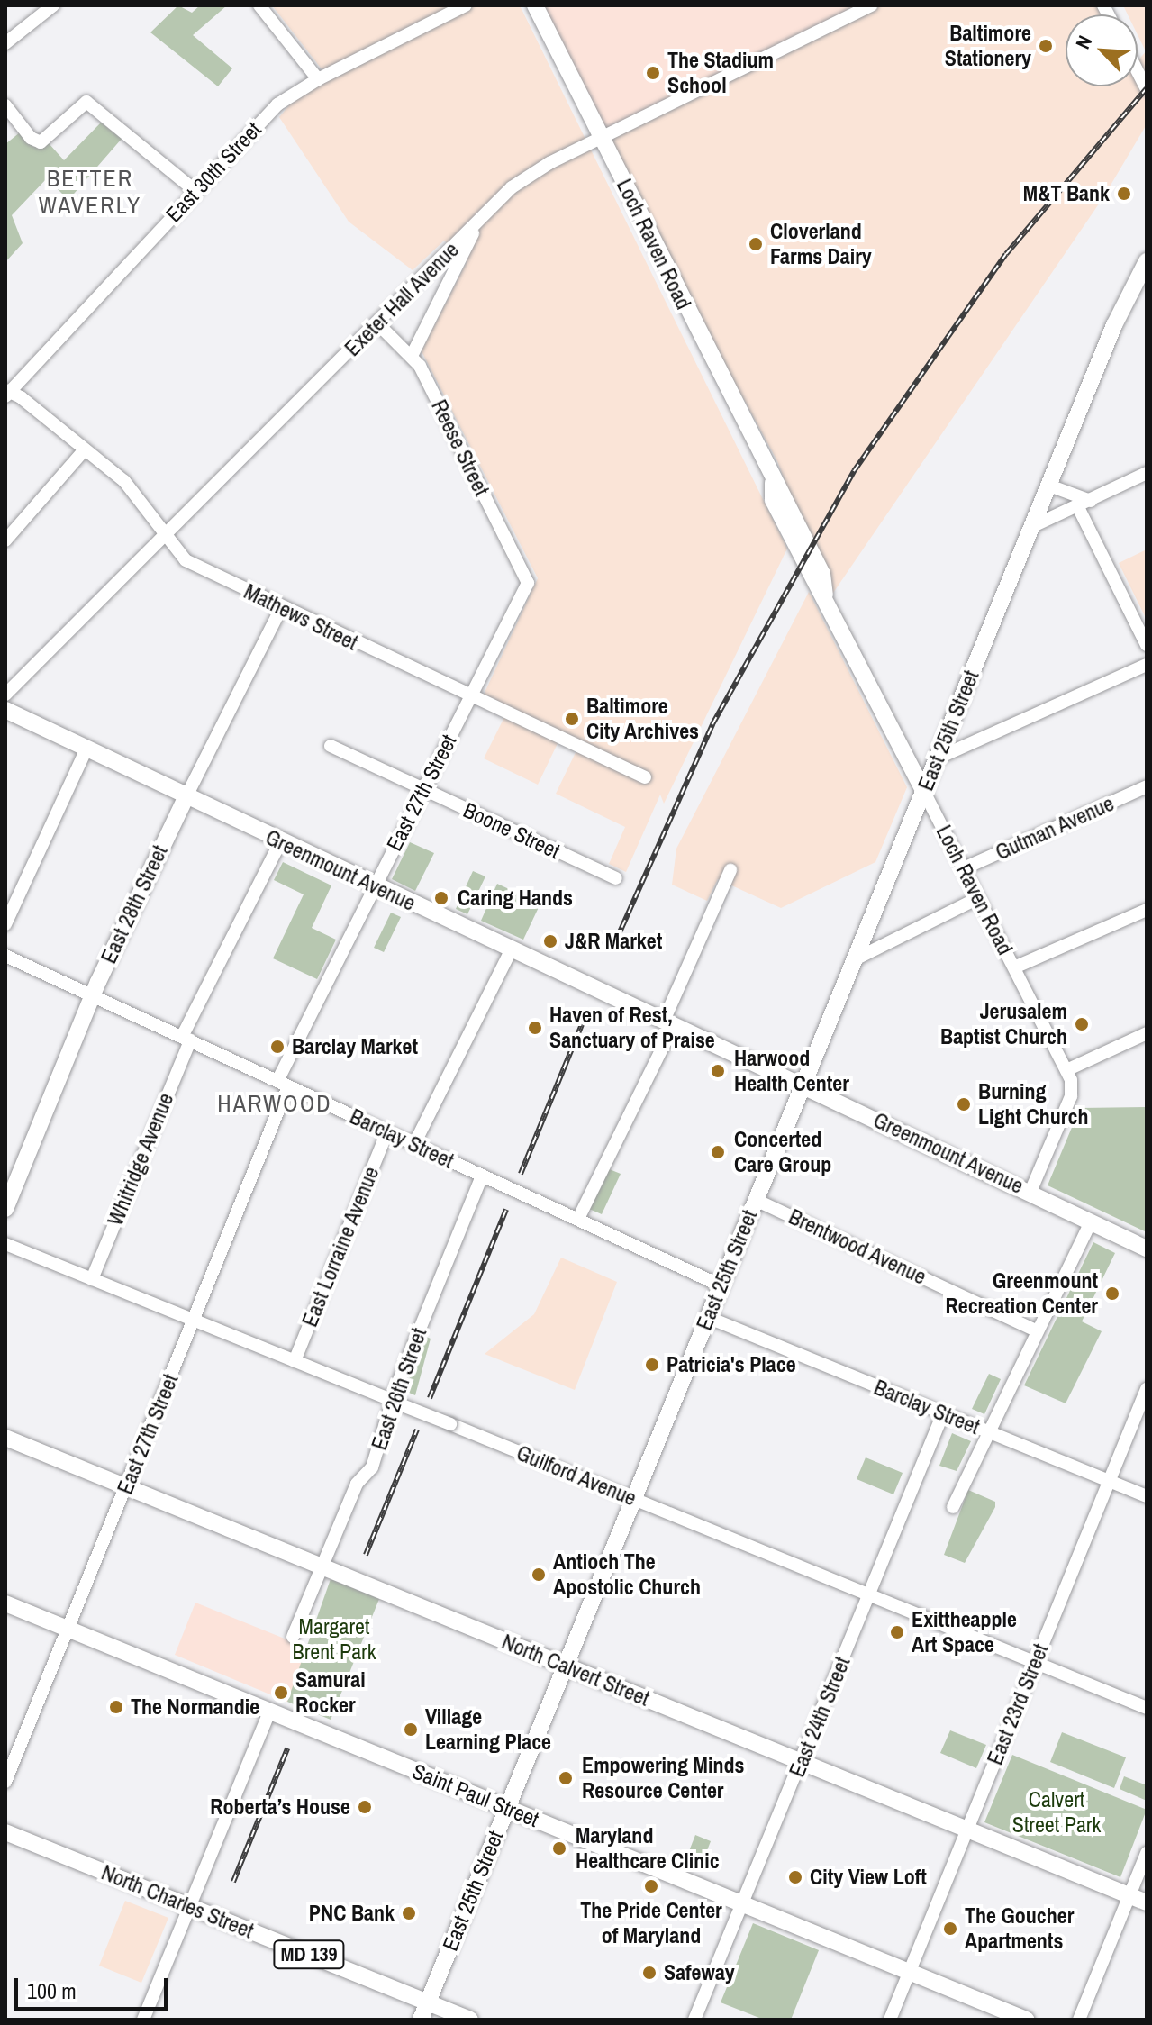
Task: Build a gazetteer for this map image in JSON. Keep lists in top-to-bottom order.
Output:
{
  "streets": {
    "main road": [
      "Loch Raven Road",
      "East 25th Street",
      "Greenmount Avenue",
      "East 28th Street",
      "North Calvert Street",
      "Saint Paul Street",
      "North Charles Street",
      "MD 139"
    ],
    "street": [
      "East 30th Street",
      "Exeter Hall Avenue",
      "Reese Street",
      "Mathews Street",
      "East 27th Street",
      "Gutman Avenue",
      "Boone Street",
      "Barclay Street",
      "Whitridge Avenue",
      "East Lorraine Avenue",
      "Brentwood Avenue",
      "East 26th Street",
      "Guilford Avenue",
      "East 23rd Street",
      "East 24th Street"
    ]
  },
  "crossings": [
    ["East 30th Street", "Mathews Street"],
    ["Loch Raven Road", "Exeter Hall Avenue"],
    ["Loch Raven Road", "East 25th Street"],
    ["Loch Raven Road", "Gutman Avenue"],
    ["Exeter Hall Avenue", "Reese Street"],
    ["Exeter Hall Avenue", "Mathews Street"],
    ["Reese Street", "East 27th Street"],
    ["Mathews Street", "East 27th Street"],
    ["Mathews Street", "East 28th Street"],
    ["East 25th Street", "Greenmount Avenue"],
    ["East 25th Street", "Barclay Street"],
    ["East 25th Street", "Brentwood Avenue"],
    ["East 25th Street", "Guilford Avenue"],
    ["East 25th Street", "North Calvert Street"],
    ["East 25th Street", "Saint Paul Street"],
    ["East 25th Street", "North Charles Street"],
    ["East 27th Street", "Boone Street"],
    ["East 27th Street", "Greenmount Avenue"],
    ["East 27th Street", "Barclay Street"],
    ["East 27th Street", "Guilford Avenue"],
    ["East 27th Street", "North Calvert Street"],
    ["East 27th Street", "Saint Paul Street"],
    ["Greenmount Avenue", "East 28th Street"],
    ["Greenmount Avenue", "Whitridge Avenue"],
    ["East 28th Street", "Barclay Street"],
    ["Barclay Street", "Whitridge Avenue"],
    ["Barclay Street", "East Lorraine Avenue"],
    ["Barclay Street", "East 26th Street"],
    ["Barclay Street", "East 23rd Street"],
    ["Barclay Street", "East 24th Street"],
    ["Whitridge Avenue", "Guilford Avenue"],
    ["East Lorraine Avenue", "Guilford Avenue"],
    ["East 26th Street", "Guilford Avenue"],
    ["East 26th Street", "North Calvert Street"],
    ["Guilford Avenue", "East 23rd Street"],
    ["Guilford Avenue", "East 24th Street"],
    ["North Calvert Street", "East 23rd Street"],
    ["North Calvert Street", "East 24th Street"],
    ["East 23rd Street", "Saint Paul Street"],
    ["East 24th Street", "Saint Paul Street"]
  ],
  "districts": ["BETTER WAVERLY", "HARWOOD"],
  "parks": ["Margaret Brent Park", "Calvert Street Park"],
  "places": [
    "Baltimore Stationery",
    "The Stadium School",
    "M&T Bank",
    "Cloverland Farms Dairy",
    "Baltimore City Archives",
    "Caring Hands",
    "J&R Market",
    "Jerusalem Baptist Church",
    "Haven of Rest, Sanctuary of Praise",
    "Barclay Market",
    "Harwood Health Center",
    "Burning Light Church",
    "Concerted Care Group",
    "Greenmount Recreation Center",
    "Patricia's Place",
    "Antioch The Apostolic Church",
    "Exittheapple Art Space",
    "Samurai Rocker",
    "The Normandie",
    "Village Learning Place",
    "Empowering Minds Resource Center",
    "Roberta’s House",
    "Maryland Healthcare Clinic",
    "City View Loft",
    "The Pride Center of Maryland",
    "PNC Bank",
    "The Goucher Apartments",
    "Safeway"
  ],
  "scale_bar": "100 m",
  "north": "top left"
}
